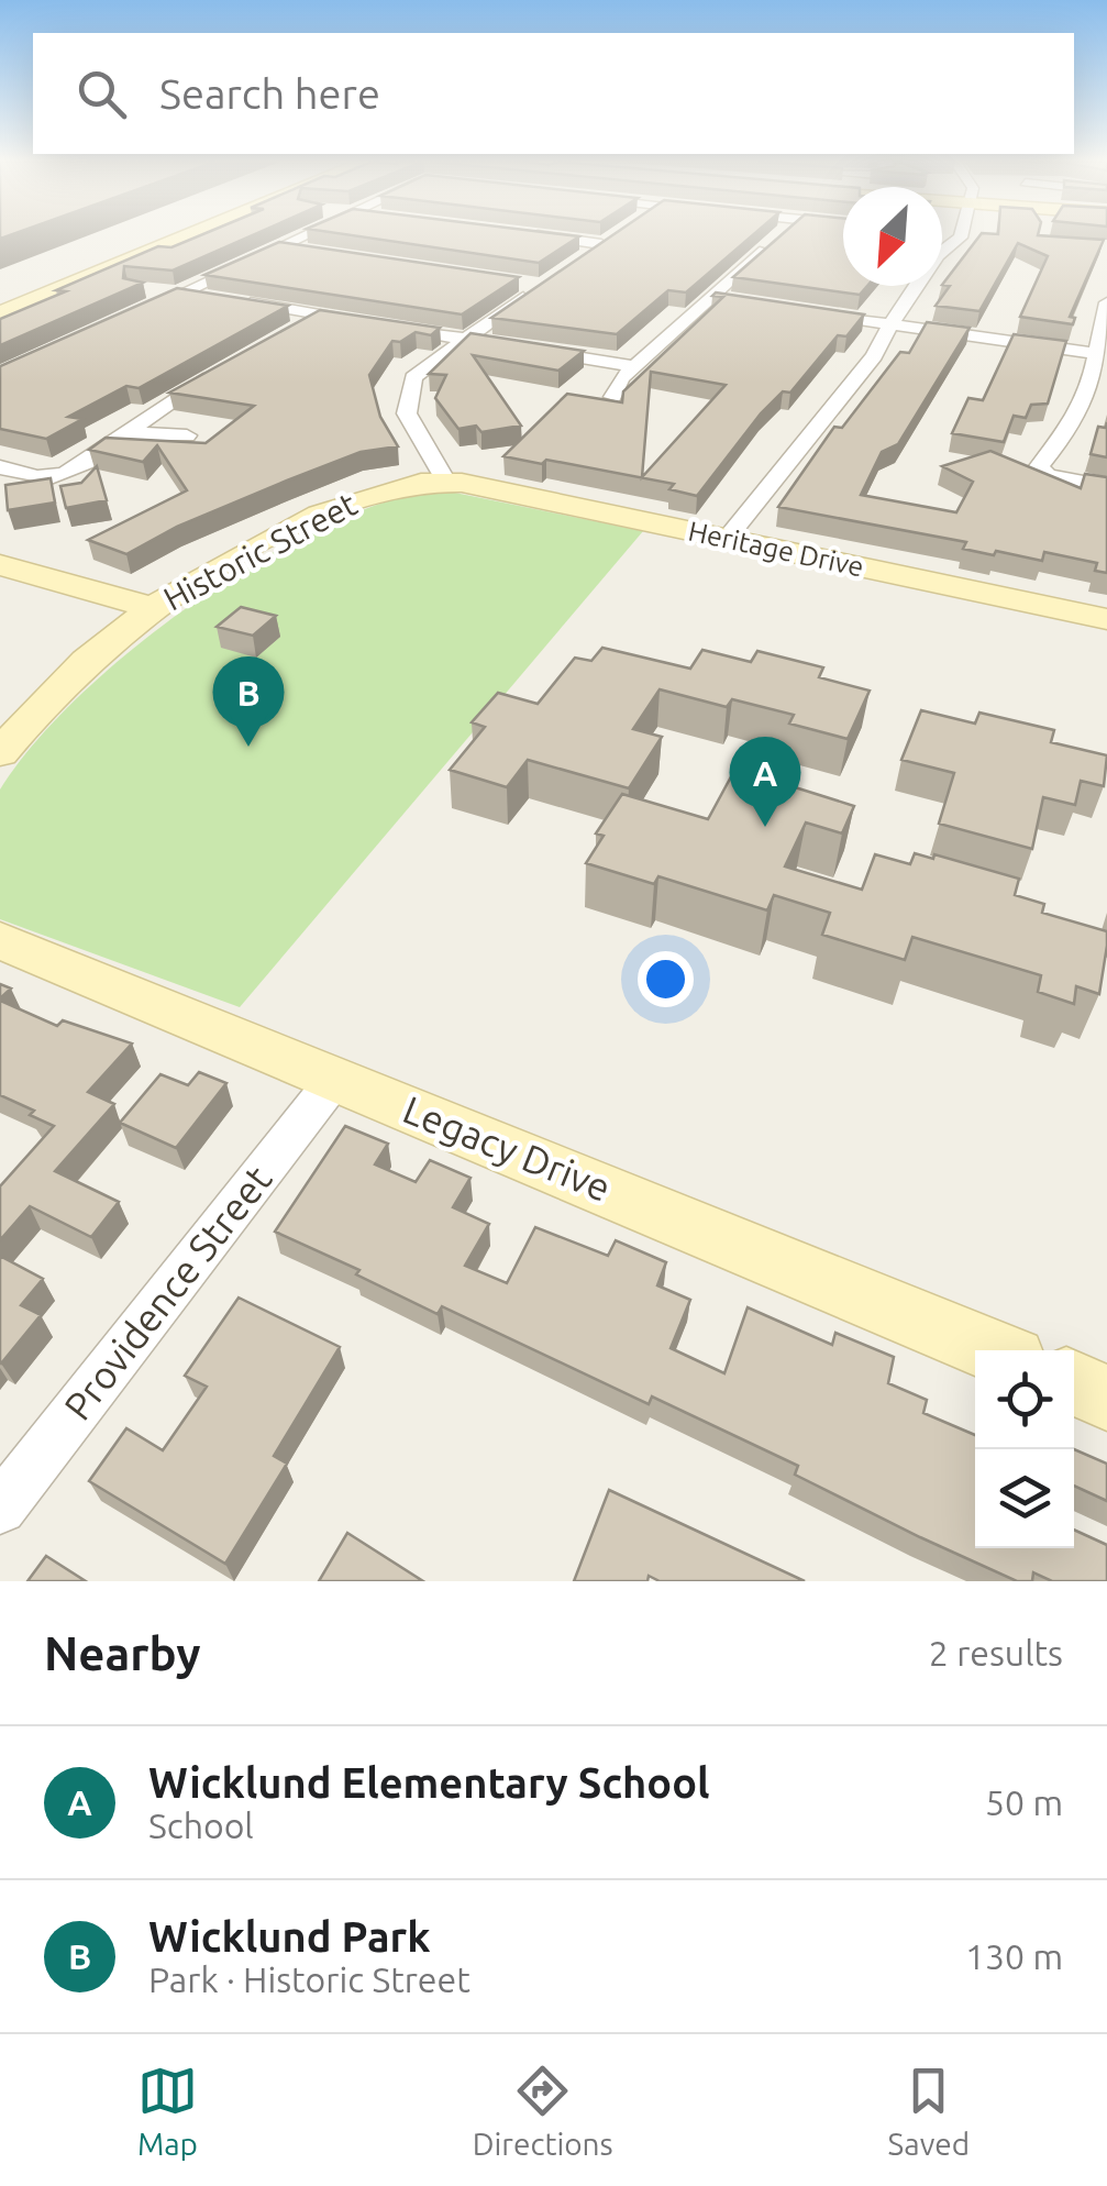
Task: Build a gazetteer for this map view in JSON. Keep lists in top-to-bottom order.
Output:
{
  "streets": {
    "street": [
      "Heritage Drive",
      "Historic Street",
      "Legacy Drive",
      "Providence Street"
    ]
  },
  "crossings": [
    ["Heritage Drive", "Historic Street"],
    ["Legacy Drive", "Providence Street"]
  ],
  "north": "bottom left",
  "page": {
    "search": "Search here",
    "pins": ["B", "A"],
    "heading": ["Nearby", "2 results"],
    "list": [
      {
        "mark": "A",
        "name": "Wicklund Elementary School",
        "note": "School",
        "value": "50 m"
      },
      {
        "mark": "B",
        "name": "Wicklund Park",
        "note": "Park · Historic Street",
        "value": "130 m"
      }
    ],
    "nav": ["Map", "Directions", "Saved"]
  }
}
